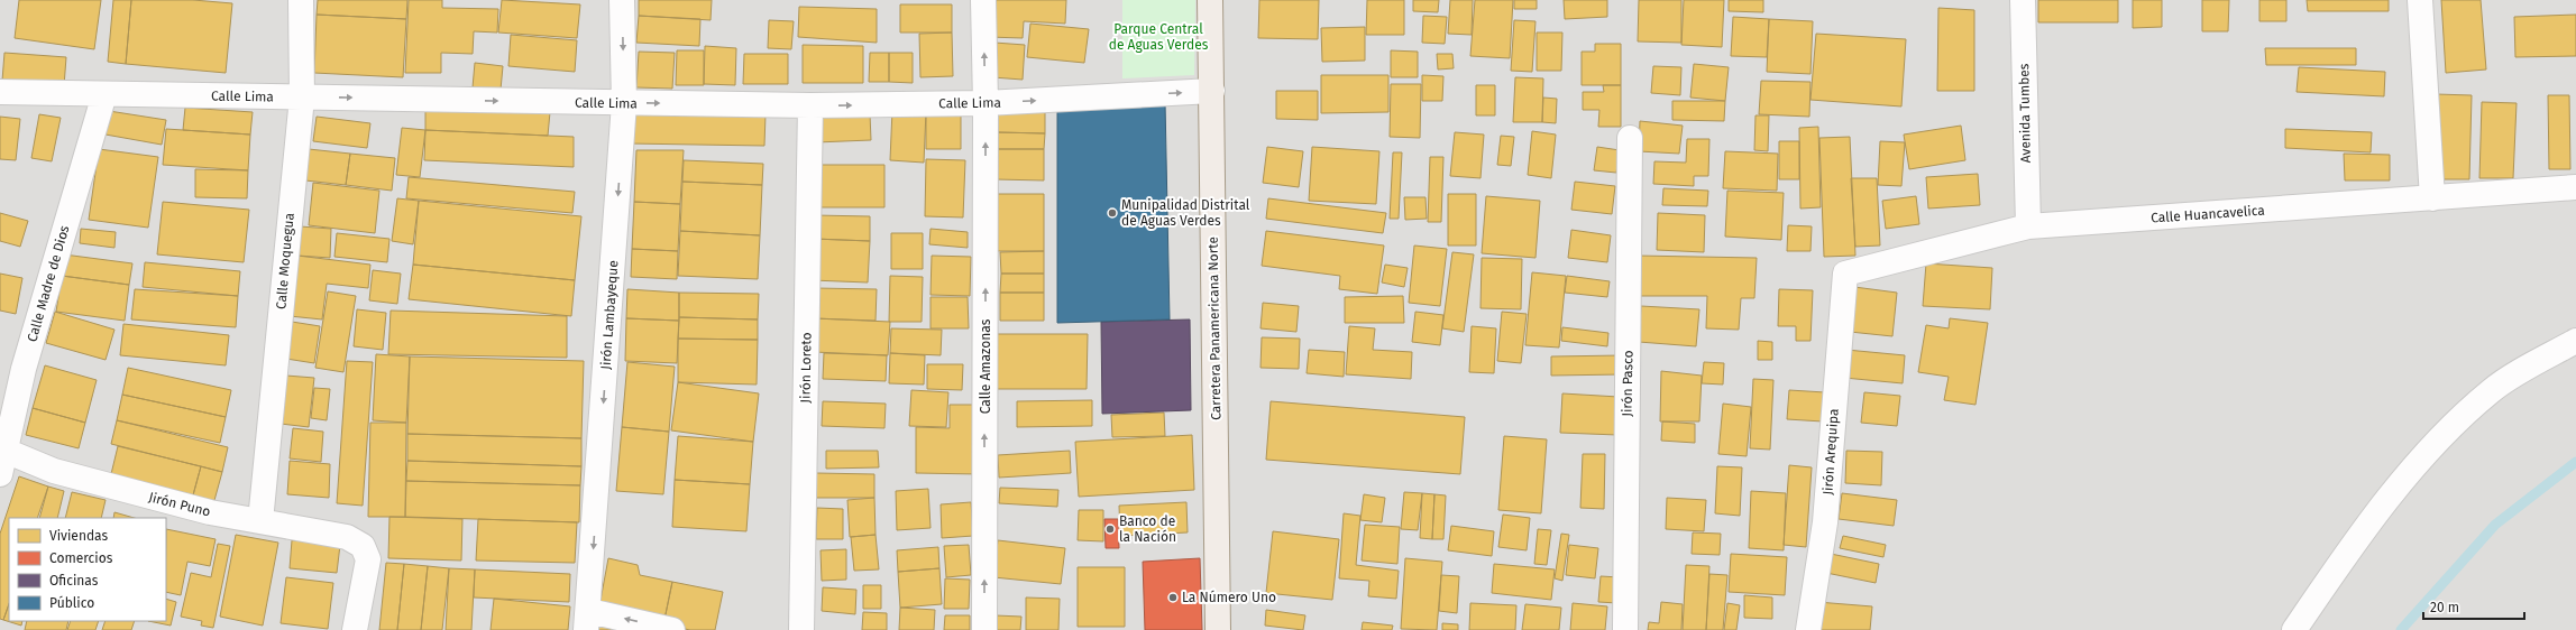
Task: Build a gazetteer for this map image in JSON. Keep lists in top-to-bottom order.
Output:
{
  "streets": {
    "main road": ["Carretera Panamericana Norte"],
    "street": [
      "Calle Lima",
      "Avenida Tumbes",
      "Calle Huancavelica",
      "Calle Moquegua",
      "Calle Madre de Dios",
      "Jirón Lambayeque",
      "Calle Amazonas",
      "Jirón Loreto",
      "Jirón Pasco",
      "Jirón Arequipa",
      "Jirón Puno"
    ]
  },
  "crossings": [
    ["Calle Lima", "Calle Moquegua"],
    ["Calle Lima", "Calle Madre de Dios"],
    ["Calle Lima", "Jirón Lambayeque"],
    ["Calle Lima", "Carretera Panamericana Norte"],
    ["Calle Lima", "Calle Amazonas"],
    ["Calle Lima", "Jirón Loreto"],
    ["Avenida Tumbes", "Calle Huancavelica"],
    ["Calle Huancavelica", "Jirón Arequipa"],
    ["Calle Moquegua", "Jirón Puno"],
    ["Calle Madre de Dios", "Jirón Puno"]
  ],
  "one_way": ["Calle Lima", "Jirón Lambayeque", "Calle Amazonas"],
  "parks": ["Parque Central de Aguas Verdes"],
  "places": ["Munipalidad Distrital de Aguas Verdes", "Banco de la Nación", "La Número Uno"],
  "legend": [
    "Viviendas",
    "Comercios",
    "Oficinas",
    "Público"
  ],
  "scale_bar": "20 m"
}
